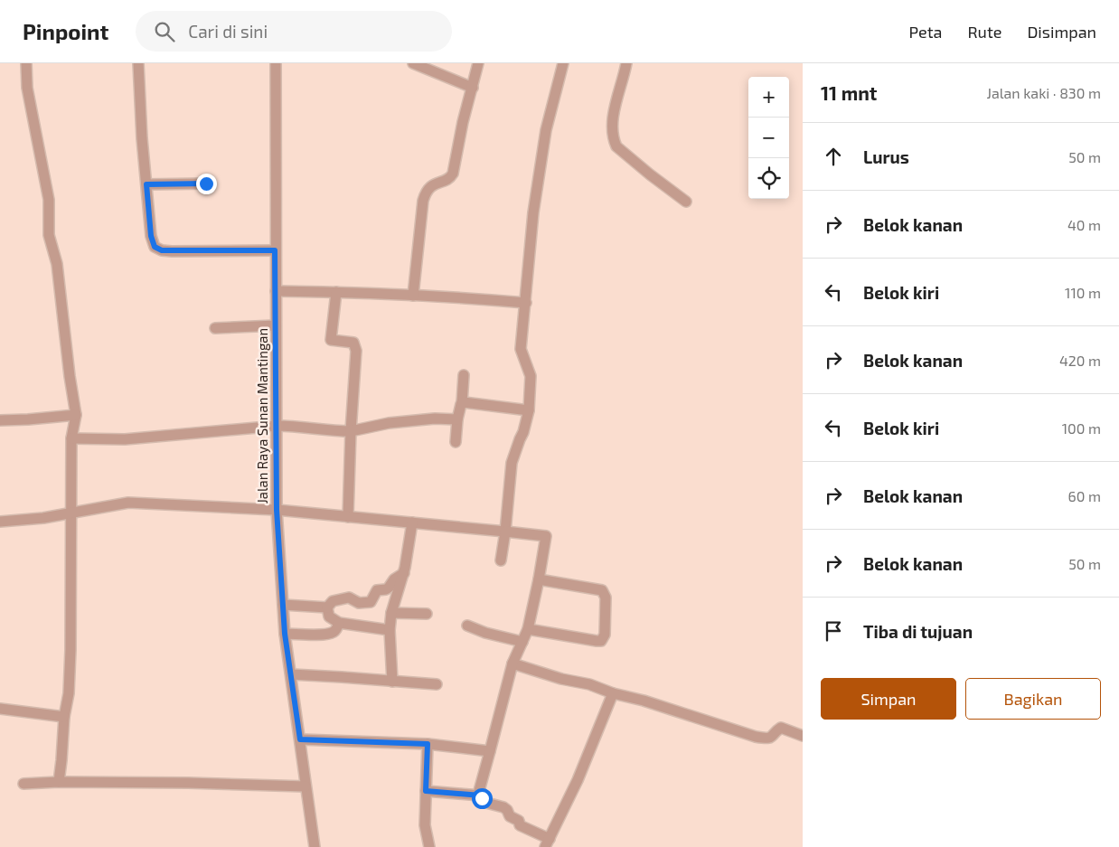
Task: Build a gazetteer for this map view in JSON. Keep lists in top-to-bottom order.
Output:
{
  "streets": {
    "street": ["Jalan Raya Sunan Mantingan"]
  },
  "page": {
    "header": "Pinpoint",
    "search": "Cari di sini",
    "nav": ["Peta", "Rute", "Disimpan"],
    "heading": ["11 mnt", "Jalan kaki · 830 m"],
    "map_buttons": ["+", "−"],
    "list": [
      ["Lurus", "50 m"],
      ["Belok kanan", "40 m"],
      ["Belok kiri", "110 m"],
      ["Belok kanan", "420 m"],
      ["Belok kiri", "100 m"],
      ["Belok kanan", "60 m"],
      ["Belok kanan", "50 m"],
      "Tiba di tujuan"
    ],
    "buttons": ["Simpan", "Bagikan"]
  }
}
